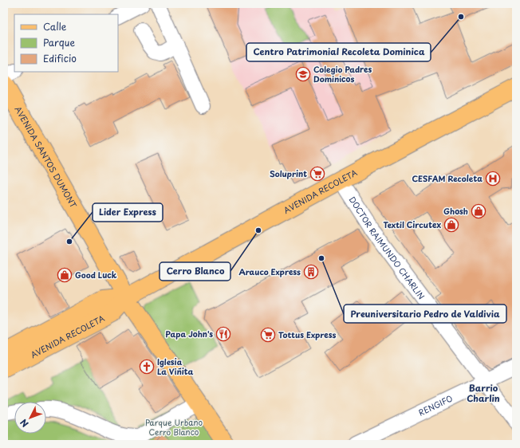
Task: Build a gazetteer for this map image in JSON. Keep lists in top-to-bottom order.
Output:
{
  "streets": {
    "main road": ["AVENIDA SANTOS DUMONT", "AVENIDA RECOLETA"],
    "street": ["DOCTOR RAIMUNDO CHARLIN", "RENGIFO"]
  },
  "crossings": [
    ["AVENIDA SANTOS DUMONT", "AVENIDA RECOLETA"],
    ["AVENIDA RECOLETA", "DOCTOR RAIMUNDO CHARLIN"],
    ["DOCTOR RAIMUNDO CHARLIN", "RENGIFO"]
  ],
  "districts": ["Barrio Charlin"],
  "parks": ["Parque Urbano Cerro Blanco"],
  "places": {
    "other": [
      "Centro Patrimonial Recoleta Dominica",
      "Cerro Blanco",
      "Lider Express",
      "Preuniversitario Pedro de Valdivia"
    ],
    "school or university": ["Colegio Padres Dominicos"],
    "supermarket": ["Soluprint", "Tottus Express"],
    "hospital": ["CESFAM Recoleta"],
    "shop": ["Ghosh", "Textil Circutex", "Good Luck"],
    "building": ["Arauco Express"],
    "restaurant": ["Papa John's"],
    "church": ["Iglesia La Viñita"]
  },
  "legend": ["Calle", "Parque", "Edificio"],
  "north": "bottom left"
}
